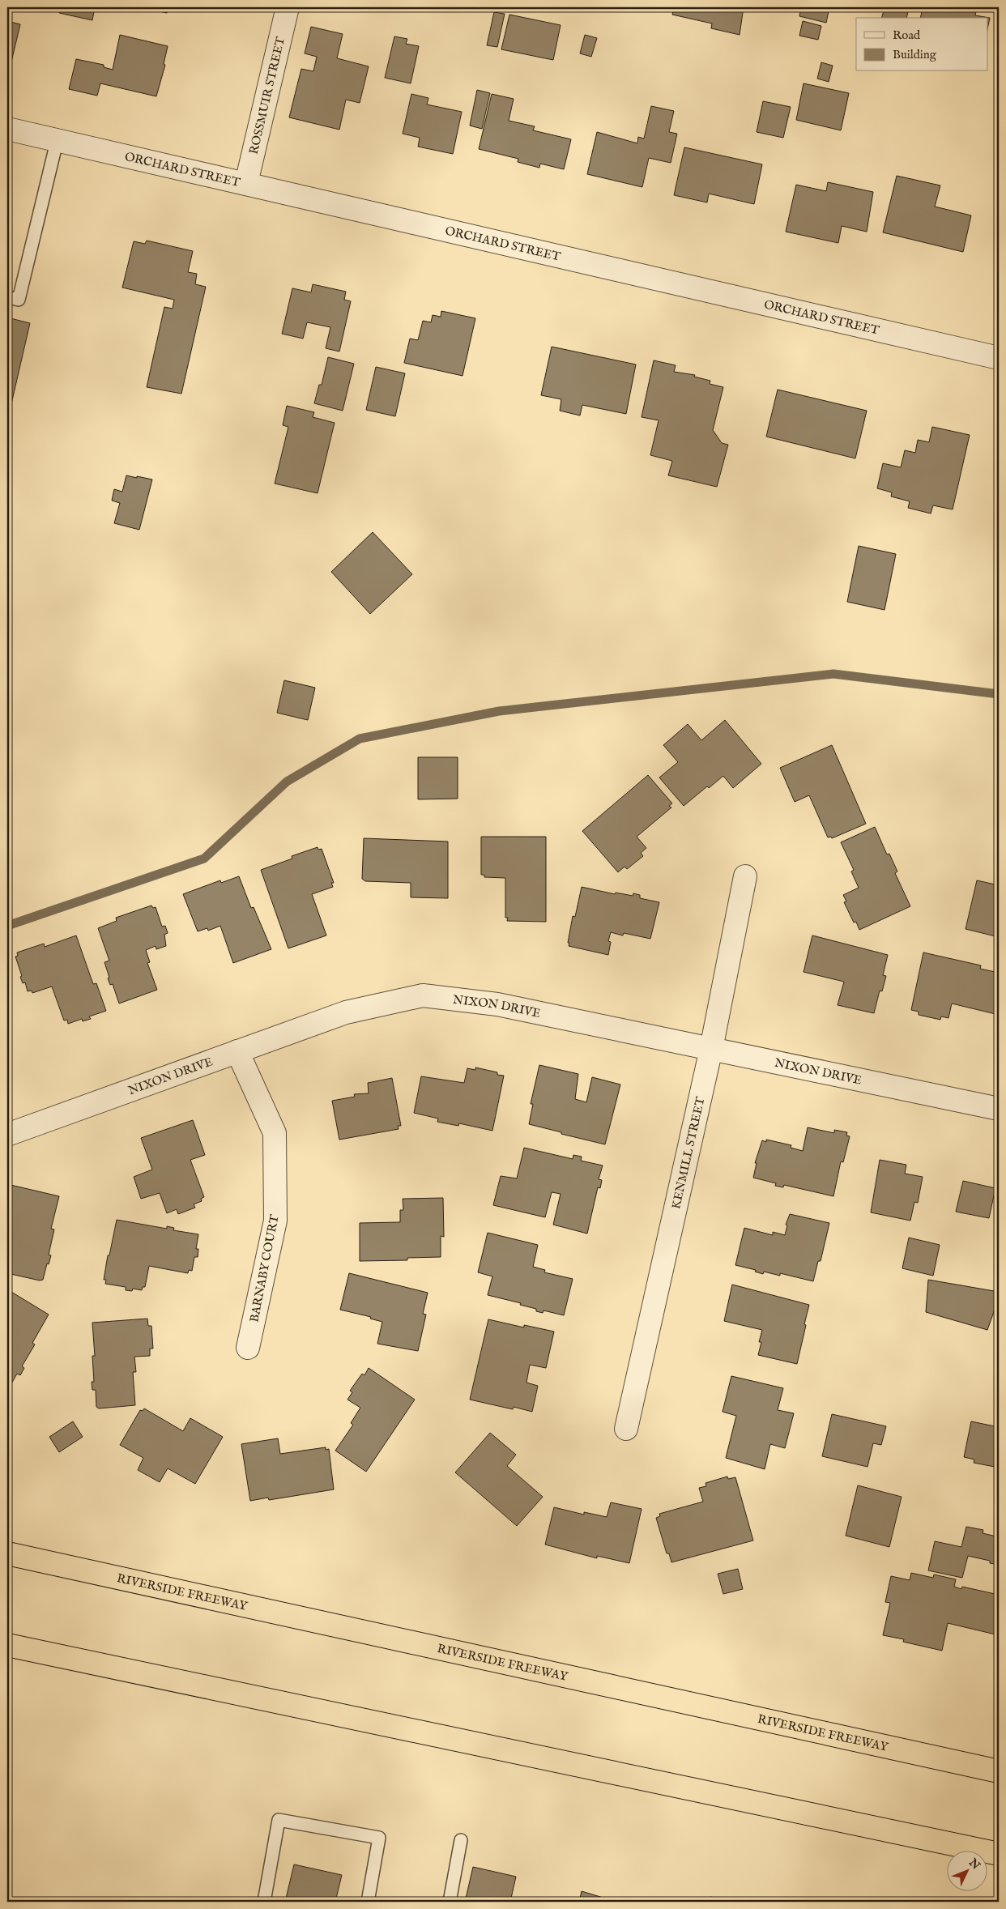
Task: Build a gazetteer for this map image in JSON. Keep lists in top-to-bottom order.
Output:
{
  "streets": {
    "highway": ["RIVERSIDE FREEWAY"],
    "street": [
      "ROSSMUIR STREET",
      "ORCHARD STREET",
      "NIXON DRIVE",
      "KENMILL STREET",
      "BARNABY COURT"
    ]
  },
  "crossings": [
    ["ROSSMUIR STREET", "ORCHARD STREET"],
    ["NIXON DRIVE", "KENMILL STREET"],
    ["NIXON DRIVE", "BARNABY COURT"]
  ],
  "legend": ["Road", "Building"],
  "north": "top right"
}
